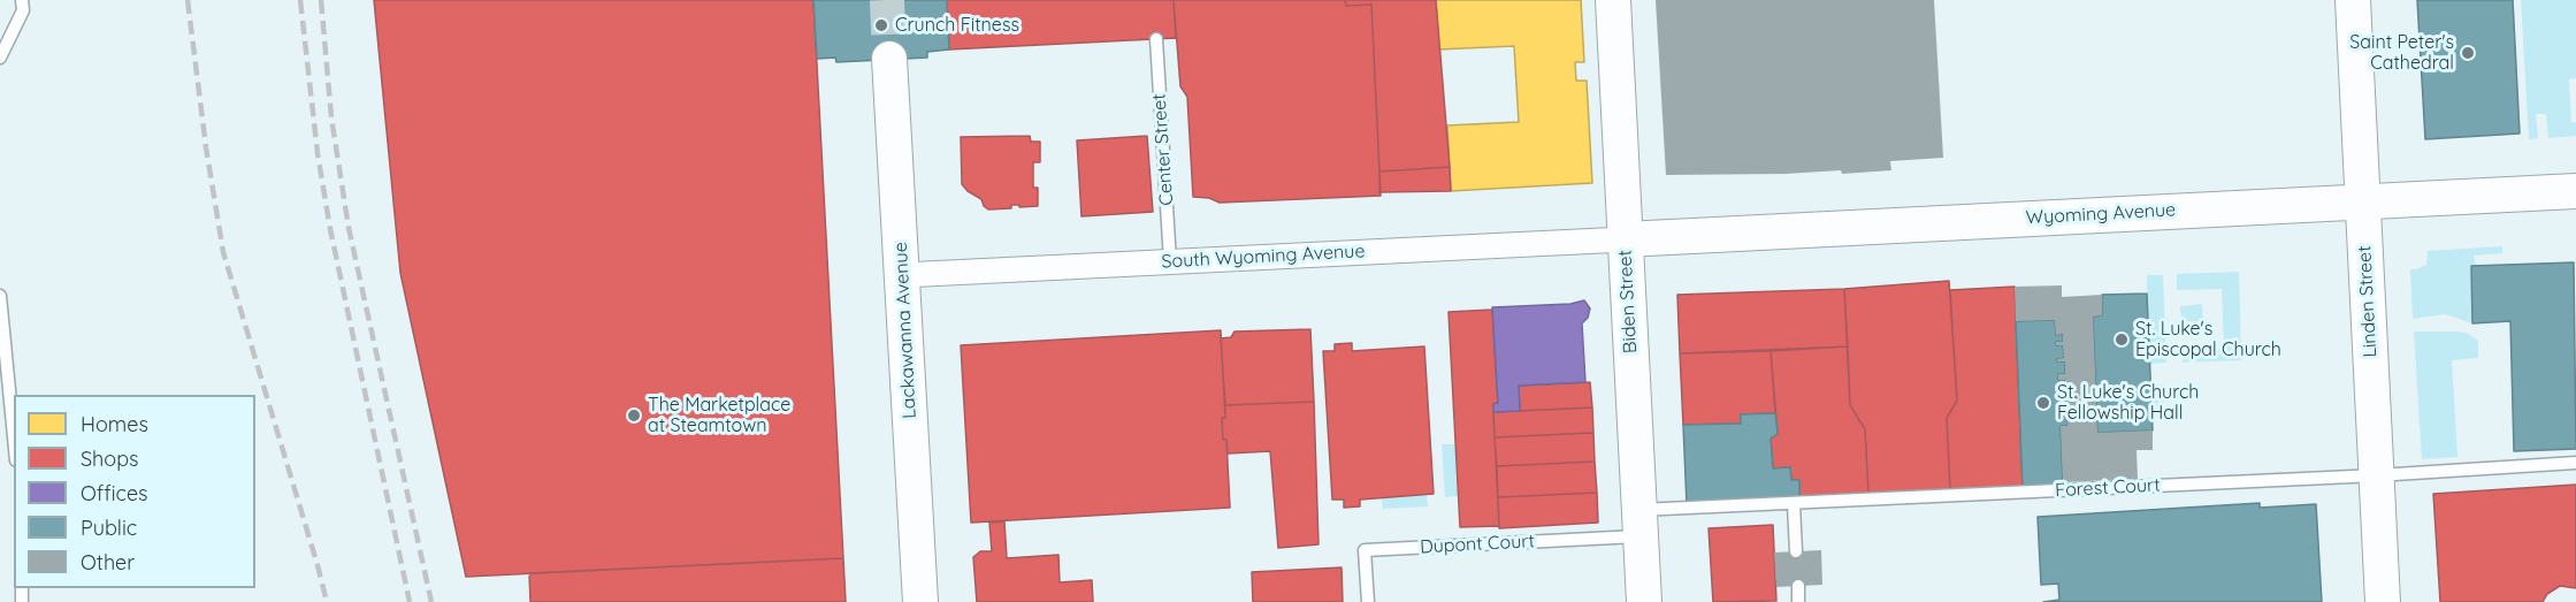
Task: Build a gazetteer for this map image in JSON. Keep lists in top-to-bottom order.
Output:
{
  "streets": {
    "main road": [
      "Wyoming Avenue",
      "Biden Street",
      "Linden Street",
      "Lackawanna Avenue"
    ],
    "street": ["South Wyoming Avenue"],
    "lane": ["Center Street", "Forest Court", "Dupont Court"]
  },
  "crossings": [
    ["Center Street", "South Wyoming Avenue"],
    ["Wyoming Avenue", "South Wyoming Avenue"],
    ["Wyoming Avenue", "Biden Street"],
    ["Wyoming Avenue", "Linden Street"],
    ["South Wyoming Avenue", "Biden Street"],
    ["South Wyoming Avenue", "Lackawanna Avenue"],
    ["Biden Street", "Forest Court"],
    ["Biden Street", "Dupont Court"],
    ["Linden Street", "Forest Court"],
    ["Forest Court", "Dupont Court"]
  ],
  "places": [
    "Crunch Fitness",
    "Saint Peter's Cathedral",
    "St. Luke's Episcopal Church",
    "St. Luke's Church Fellowship Hall",
    "The Marketplace at Steamtown"
  ],
  "legend": [
    "Homes",
    "Shops",
    "Offices",
    "Public",
    "Other"
  ]
}
